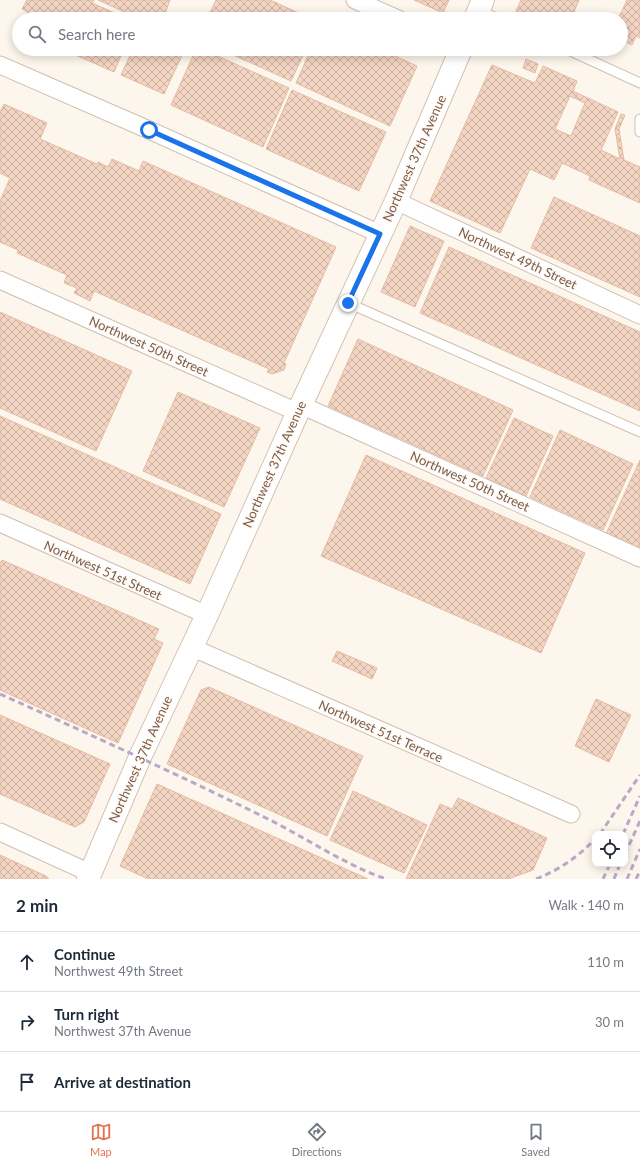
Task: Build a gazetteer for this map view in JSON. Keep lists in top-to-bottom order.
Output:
{
  "streets": {
    "street": [
      "Northwest 37th Avenue",
      "Northwest 49th Street",
      "Northwest 50th Street",
      "Northwest 51st Street",
      "Northwest 51st Terrace"
    ]
  },
  "crossings": [
    ["Northwest 37th Avenue", "Northwest 49th Street"],
    ["Northwest 37th Avenue", "Northwest 50th Street"],
    ["Northwest 37th Avenue", "Northwest 51st Street"],
    ["Northwest 37th Avenue", "Northwest 51st Terrace"]
  ],
  "page": {
    "search": "Search here",
    "heading": ["2 min", "Walk · 140 m"],
    "list": [
      ["Continue", "Northwest 49th Street", "110 m"],
      ["Turn right", "Northwest 37th Avenue", "30 m"],
      "Arrive at destination"
    ],
    "nav": ["Map", "Directions", "Saved"]
  }
}
